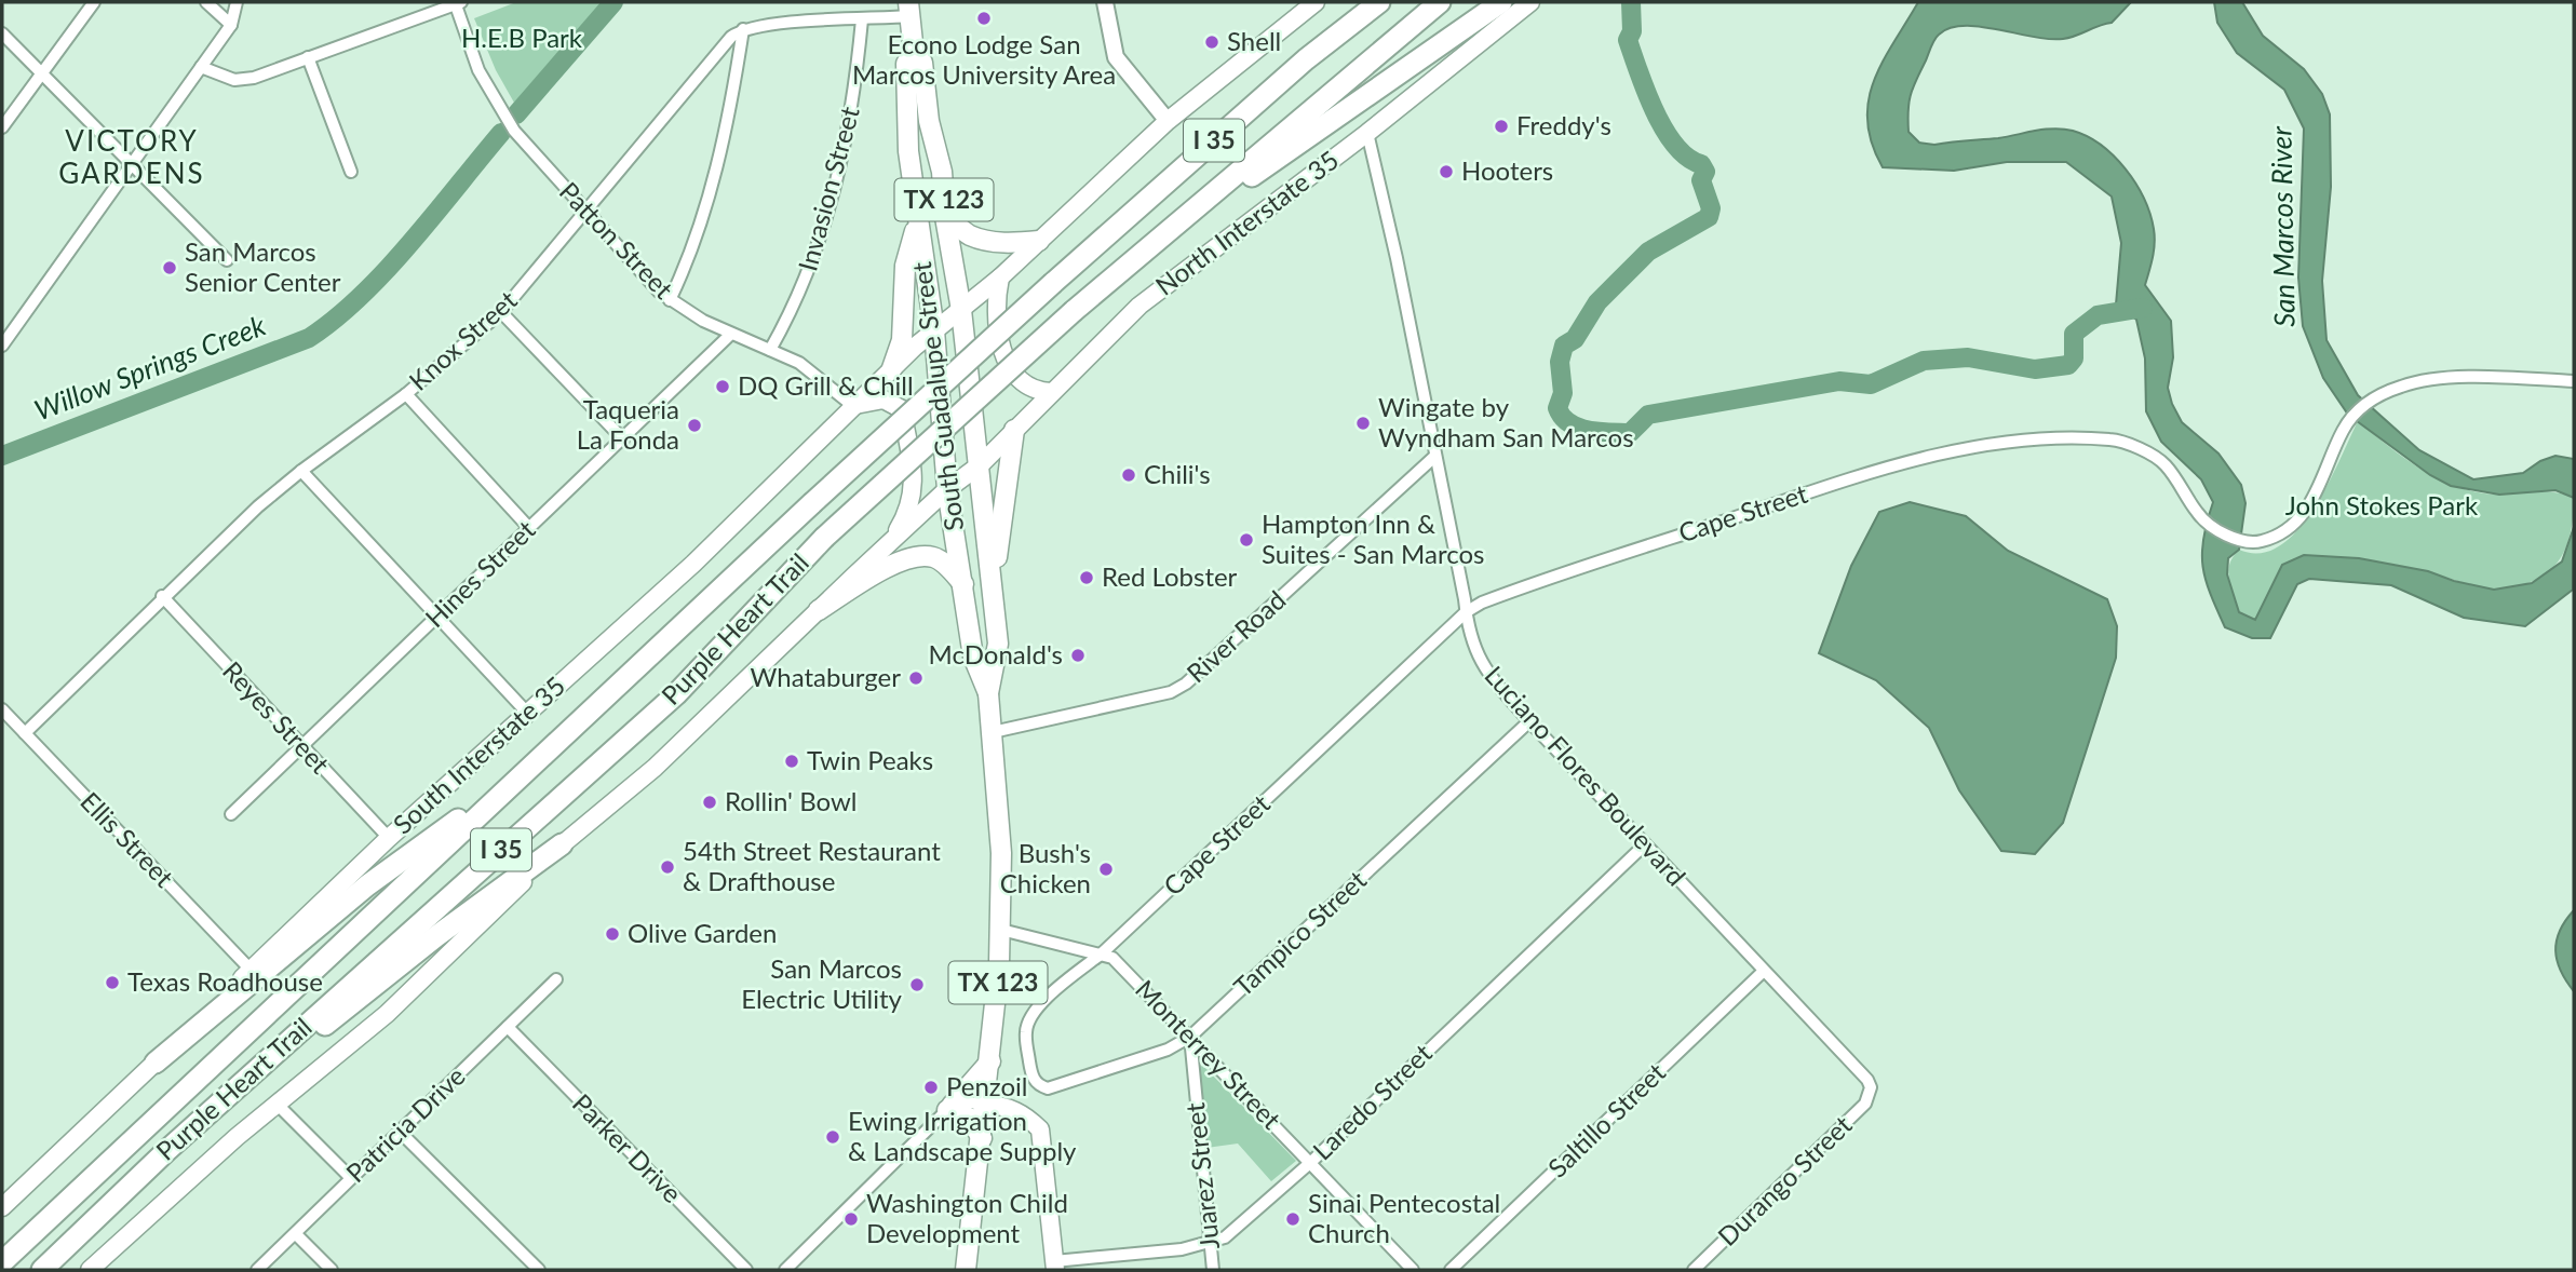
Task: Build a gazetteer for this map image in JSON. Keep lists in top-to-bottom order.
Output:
{
  "streets": {
    "highway": ["I 35", "Purple Heart Trail"],
    "main road": [
      "TX 123",
      "North Interstate 35",
      "South Guadalupe Street",
      "South Interstate 35"
    ],
    "street": [
      "Invasion Street",
      "Patton Street",
      "Knox Street",
      "Cape Street",
      "Hines Street",
      "River Road",
      "Reyes Street",
      "Luciano Flores Boulevard",
      "Ellis Street",
      "Tampico Street",
      "Monterrey Street",
      "Laredo Street",
      "Saltillo Street",
      "Patricia Drive",
      "Parker Drive",
      "Juarez Street",
      "Durango Street"
    ]
  },
  "crossings": [
    ["Invasion Street", "Patton Street"],
    ["North Interstate 35", "South Guadalupe Street"],
    ["North Interstate 35", "Luciano Flores Boulevard"],
    ["Patton Street", "Knox Street"],
    ["Patton Street", "Hines Street"],
    ["Patton Street", "South Interstate 35"],
    ["Knox Street", "Reyes Street"],
    ["Knox Street", "Ellis Street"],
    ["South Guadalupe Street", "River Road"],
    ["South Guadalupe Street", "South Interstate 35"],
    ["South Guadalupe Street", "Monterrey Street"],
    ["Cape Street", "Luciano Flores Boulevard"],
    ["Cape Street", "Tampico Street"],
    ["Cape Street", "Monterrey Street"],
    ["Hines Street", "Reyes Street"],
    ["River Road", "Luciano Flores Boulevard"],
    ["Reyes Street", "South Interstate 35"],
    ["South Interstate 35", "Ellis Street"],
    ["Luciano Flores Boulevard", "Tampico Street"],
    ["Luciano Flores Boulevard", "Laredo Street"],
    ["Luciano Flores Boulevard", "Saltillo Street"],
    ["Luciano Flores Boulevard", "Durango Street"],
    ["Tampico Street", "Monterrey Street"],
    ["Tampico Street", "Juarez Street"],
    ["Monterrey Street", "Laredo Street"],
    ["Monterrey Street", "Juarez Street"],
    ["Laredo Street", "Juarez Street"],
    ["Patricia Drive", "Parker Drive"]
  ],
  "districts": ["VICTORY GARDENS"],
  "water": ["San Marcos River", "Willow Springs Creek"],
  "parks": ["H.E.B Park", "John Stokes Park"],
  "places": [
    "Econo Lodge San Marcos University Area",
    "Shell",
    "Freddy's",
    "Hooters",
    "San Marcos Senior Center",
    "DQ Grill & Chill",
    "Wingate by Wyndham San Marcos",
    "Taqueria La Fonda",
    "Chili's",
    "Hampton Inn & Suites - San Marcos",
    "Red Lobster",
    "McDonald's",
    "Whataburger",
    "Twin Peaks",
    "Rollin' Bowl",
    "54th Street Restaurant & Drafthouse",
    "Bush's Chicken",
    "Olive Garden",
    "Texas Roadhouse",
    "San Marcos Electric Utility",
    "Penzoil",
    "Ewing Irrigation & Landscape Supply",
    "Washington Child Development",
    "Sinai Pentecostal Church"
  ]
}
